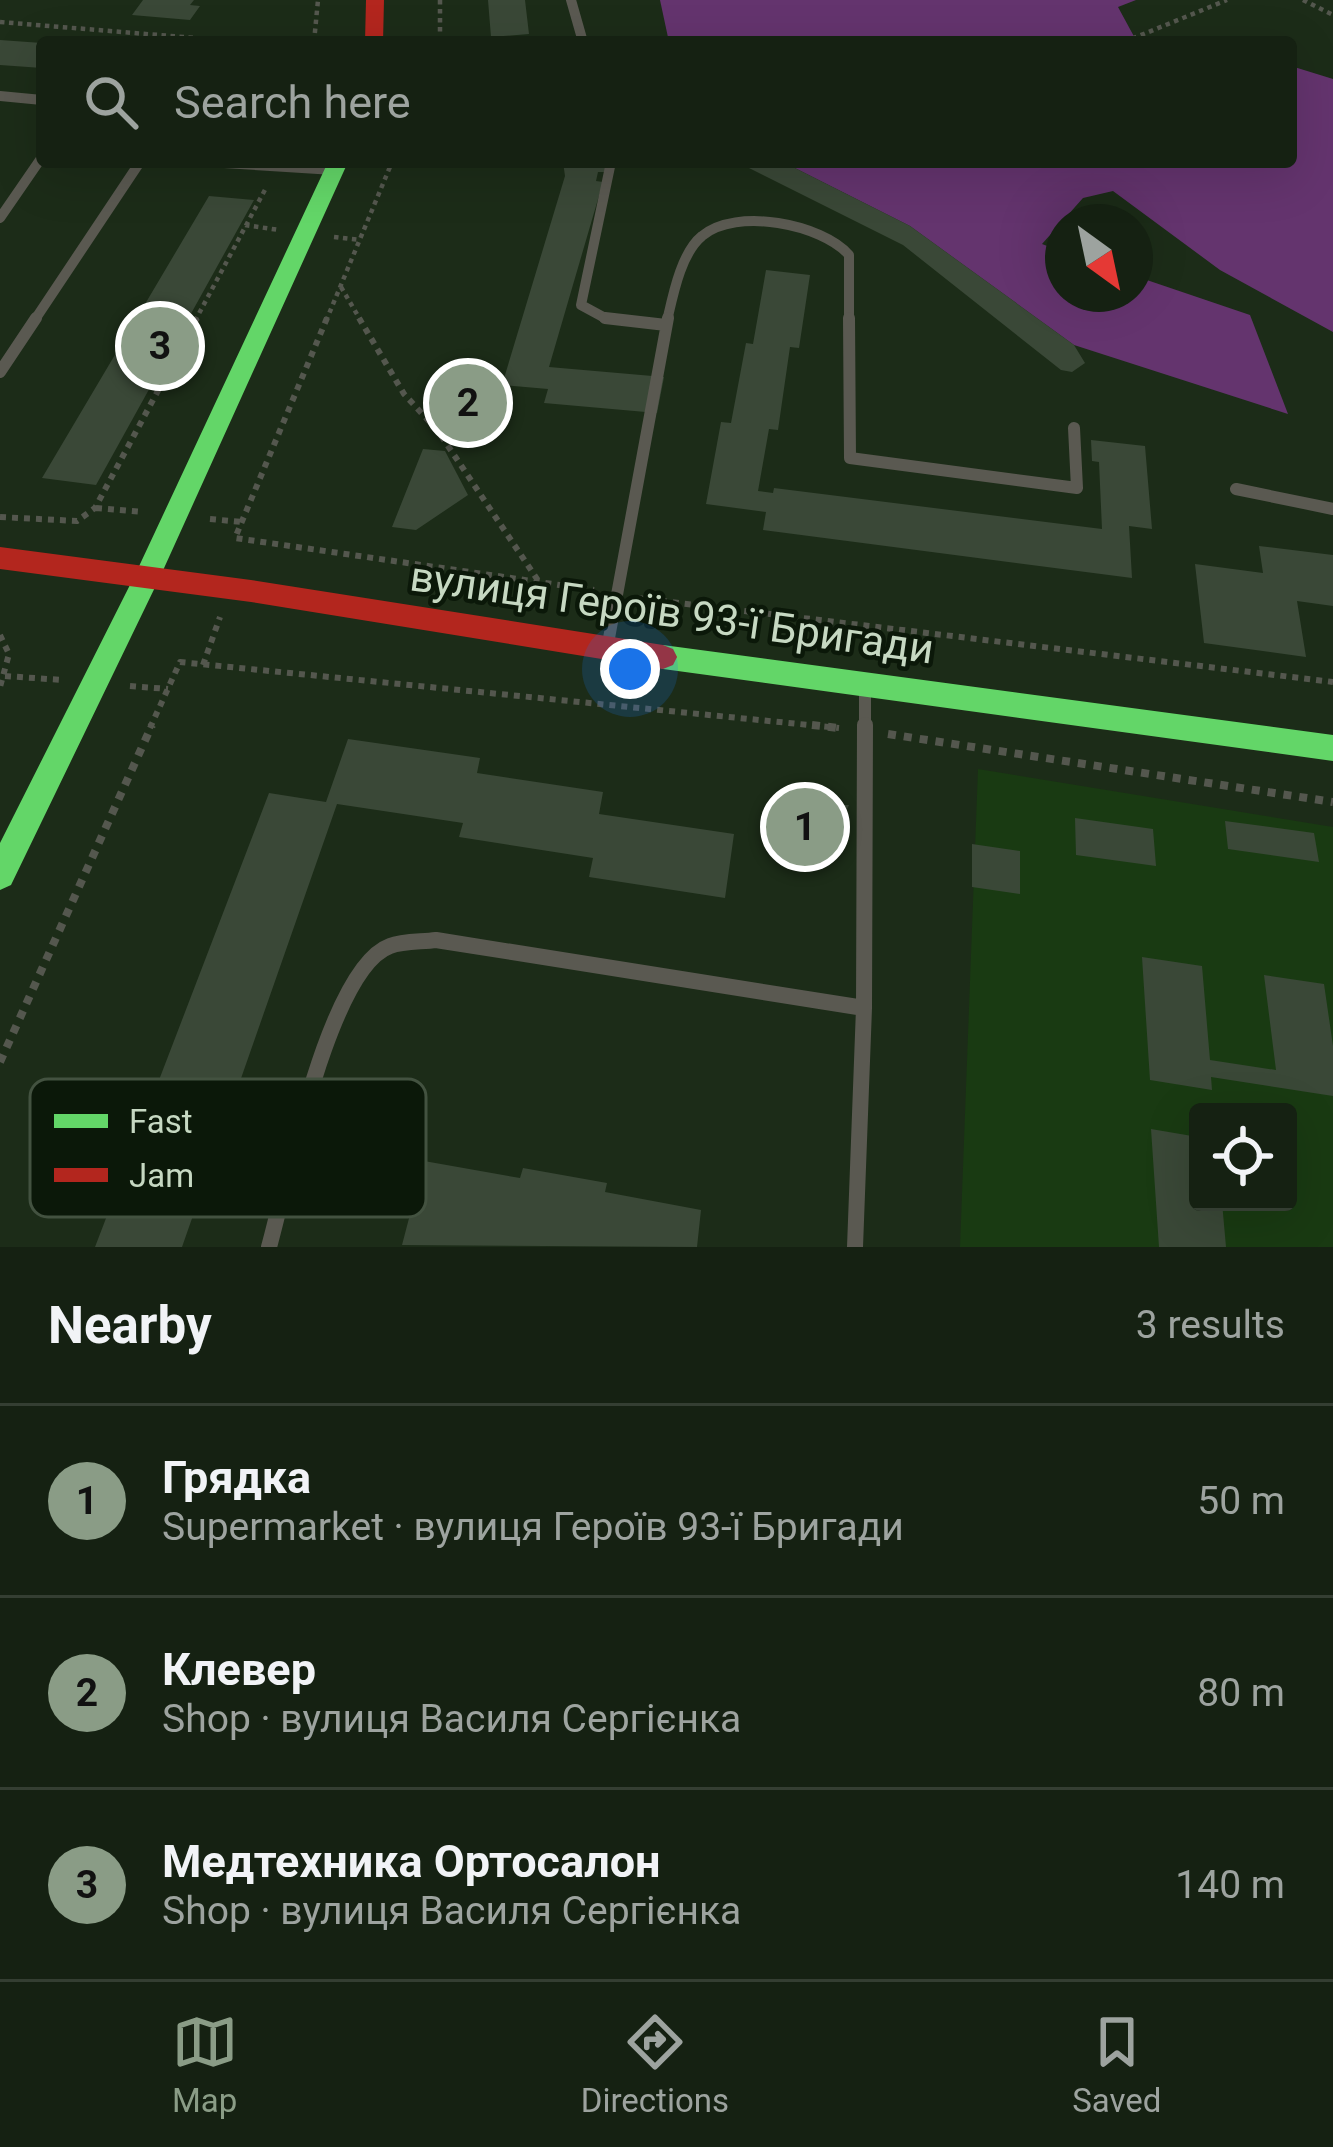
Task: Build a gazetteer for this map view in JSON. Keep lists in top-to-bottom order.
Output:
{
  "streets": {
    "street": ["вулиця Героїв 93-ї Бригади"]
  },
  "legend": ["Fast", "Jam"],
  "north": "bottom right",
  "page": {
    "search": "Search here",
    "pins": ["3", "2", "1"],
    "heading": ["Nearby", "3 results"],
    "list": [
      {
        "mark": "1",
        "name": "Грядка",
        "note": "Supermarket · вулиця Героїв 93-ї Бригади",
        "value": "50 m"
      },
      {
        "mark": "2",
        "name": "Клевер",
        "note": "Shop · вулиця Василя Сергієнка",
        "value": "80 m"
      },
      {
        "mark": "3",
        "name": "Медтехника Ортосалон",
        "note": "Shop · вулиця Василя Сергієнка",
        "value": "140 m"
      }
    ],
    "nav": ["Map", "Directions", "Saved"]
  }
}
